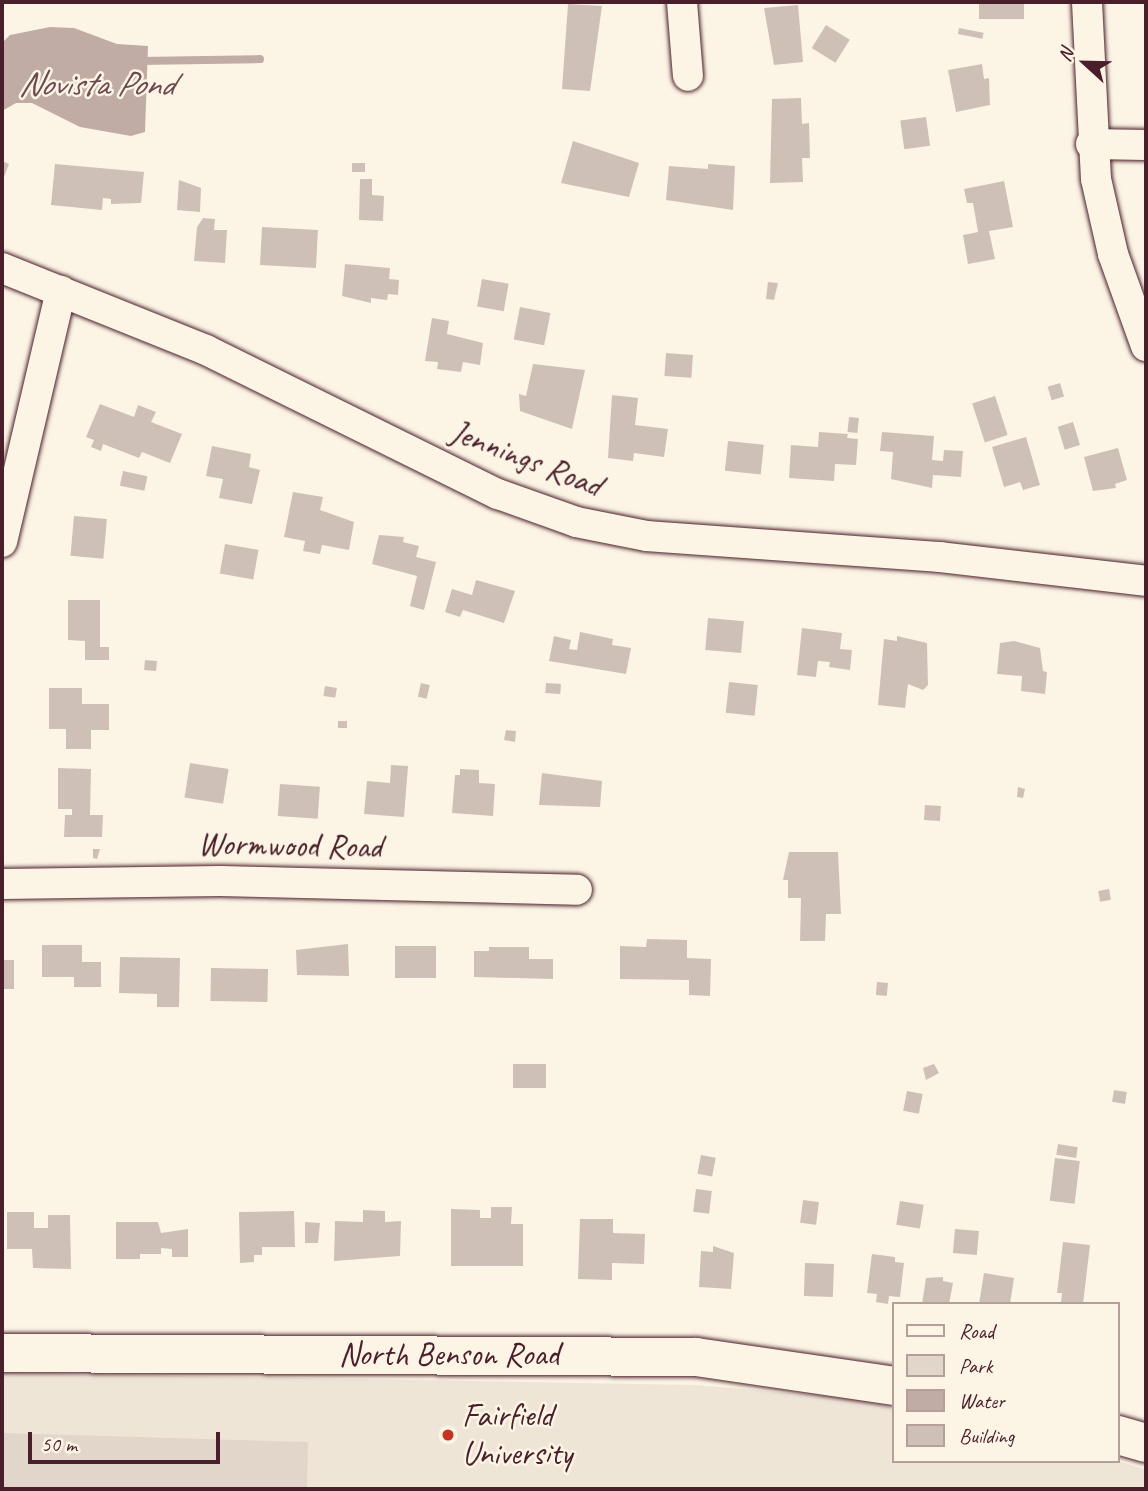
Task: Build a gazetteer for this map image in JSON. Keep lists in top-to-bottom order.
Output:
{
  "streets": {
    "main road": ["North Benson Road"],
    "street": ["Jennings Road", "Wormwood Road"]
  },
  "water": ["Novista Pond"],
  "places": ["Fairfield University"],
  "legend": [
    "Road",
    "Park",
    "Water",
    "Building"
  ],
  "scale_bar": "50 m",
  "north": "left"
}
